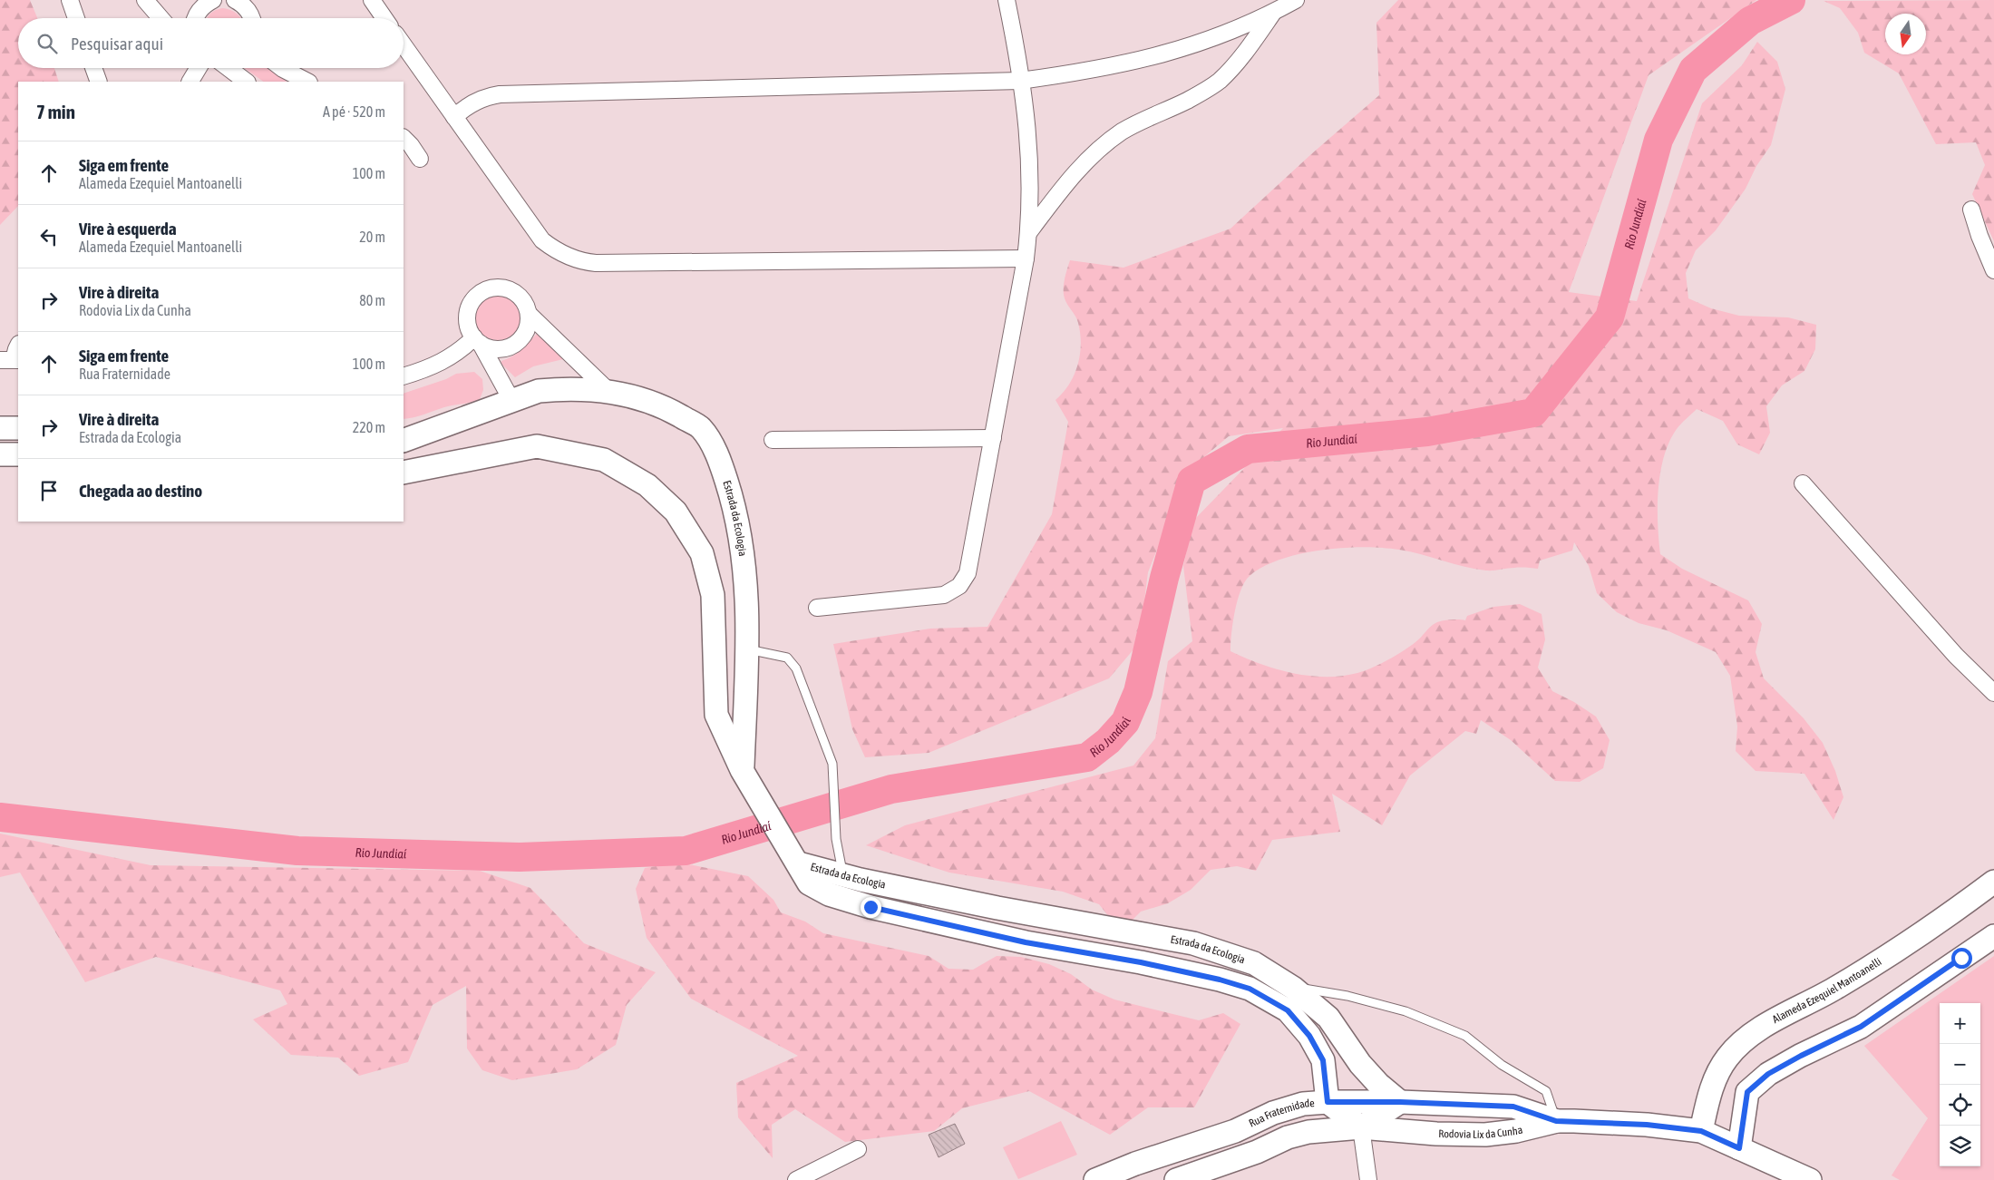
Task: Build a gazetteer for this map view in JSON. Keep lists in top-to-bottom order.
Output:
{
  "streets": {
    "street": [
      "Estrada da Ecologia",
      "Alameda Ezequiel Mantoanelli",
      "Rua Fraternidade",
      "Rodovia Lix da Cunha"
    ]
  },
  "crossings": [
    ["Estrada da Ecologia", "Rua Fraternidade"],
    ["Alameda Ezequiel Mantoanelli", "Rodovia Lix da Cunha"],
    ["Rua Fraternidade", "Rodovia Lix da Cunha"]
  ],
  "water": ["Rio Jundiaí"],
  "north": "bottom",
  "page": {
    "search": "Pesquisar aqui",
    "heading": ["7 min", "A pé · 520 m"],
    "list": [
      ["Siga em frente", "Alameda Ezequiel Mantoanelli", "100 m"],
      ["Vire à esquerda", "Alameda Ezequiel Mantoanelli", "20 m"],
      ["Vire à direita", "Rodovia Lix da Cunha", "80 m"],
      ["Siga em frente", "Rua Fraternidade", "100 m"],
      ["Vire à direita", "Estrada da Ecologia", "220 m"],
      "Chegada ao destino"
    ],
    "map_buttons": ["+", "−"]
  }
}
